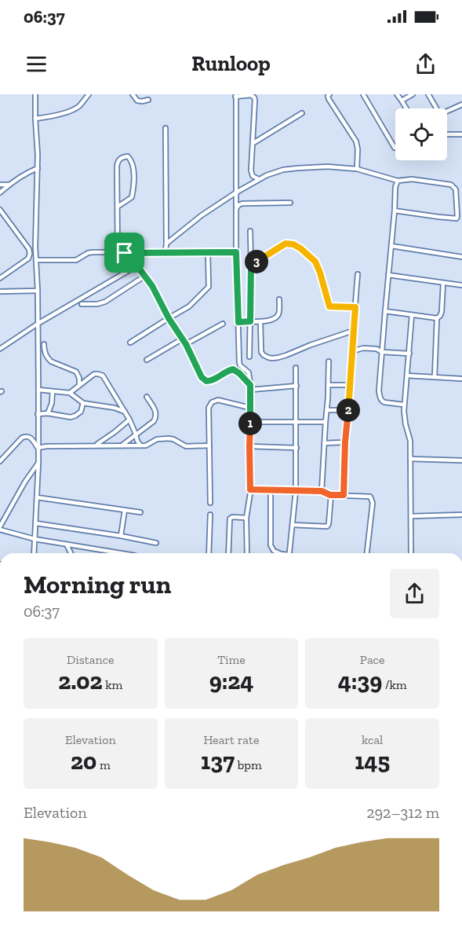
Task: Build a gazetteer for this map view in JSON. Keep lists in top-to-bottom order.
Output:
{
  "page": {
    "status": "06:37",
    "header": "Runloop",
    "pins": ["3", "2", "1"],
    "heading": ["Morning run", "06:37"],
    "stats": [
      ["Distance", "2.02 km"],
      ["Time", "9:24"],
      ["Pace", "4:39 /km"],
      ["Elevation", "20 m"],
      ["Heart rate", "137 bpm"],
      ["kcal", "145"]
    ],
    "chart": ["Elevation", "292–312 m"]
  }
}
